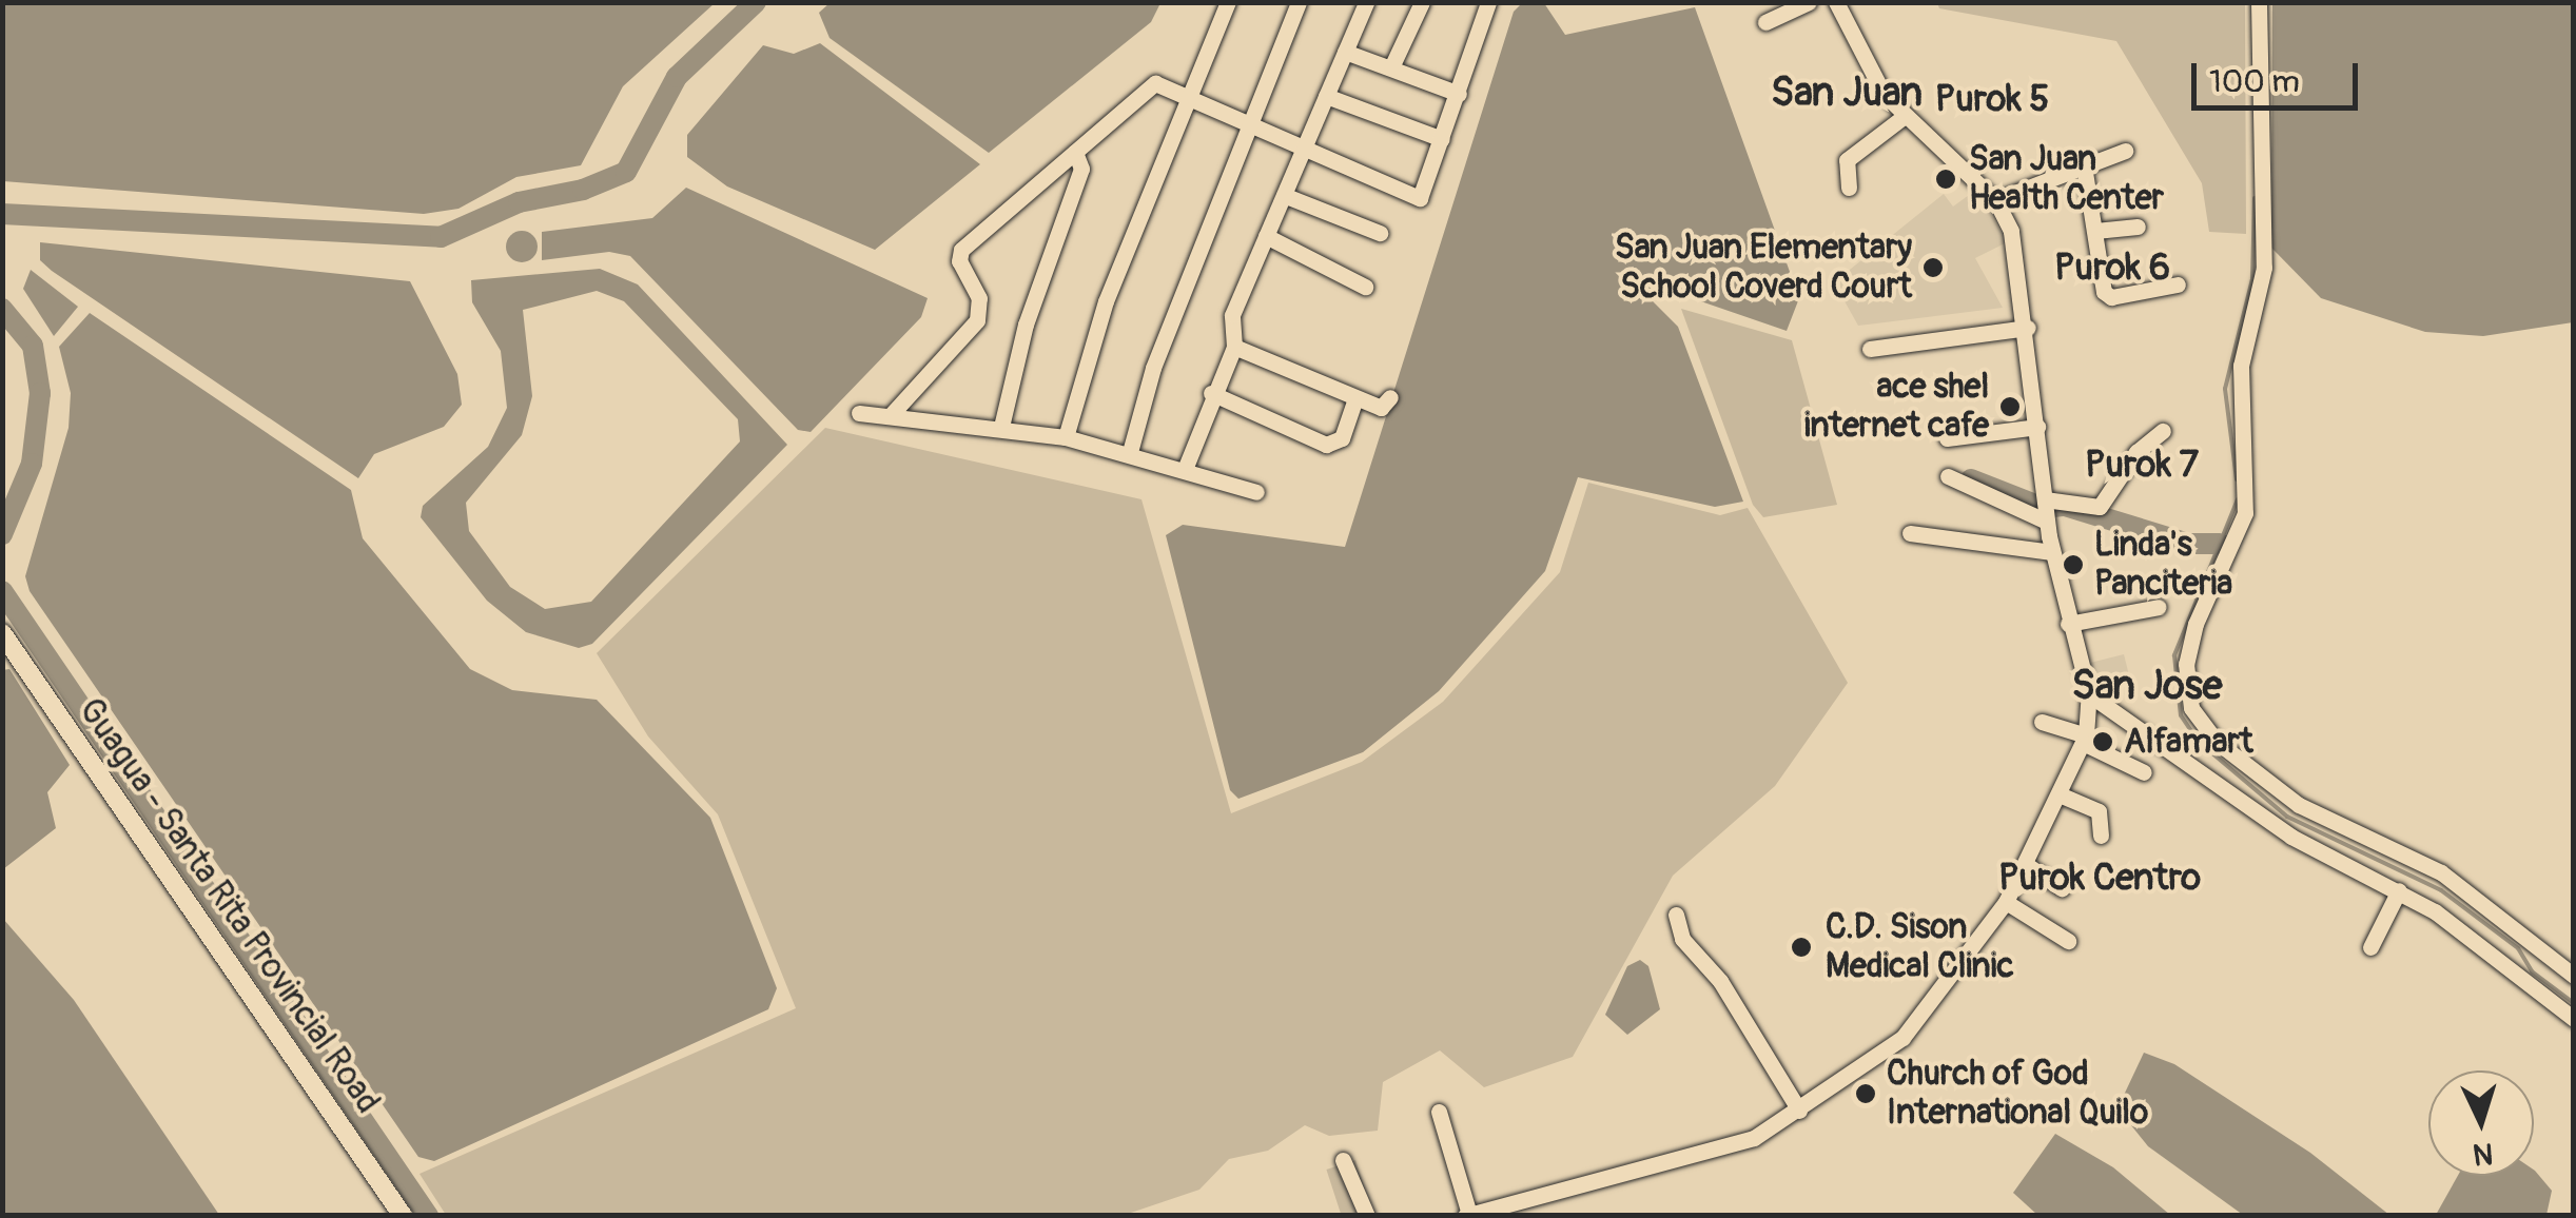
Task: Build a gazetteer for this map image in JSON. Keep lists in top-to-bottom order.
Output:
{
  "streets": {
    "main road": ["Guagua - Santa Rita Provincial Road"]
  },
  "districts": [
    "San Juan",
    "Purok 5",
    "Purok 6",
    "Purok 7",
    "San Jose",
    "Purok Centro"
  ],
  "places": [
    "San Juan Health Center",
    "San Juan Elementary School Coverd Court",
    "ace shel internet cafe",
    "Linda's Panciteria",
    "Alfamart",
    "C.D. Sison Medical Clinic",
    "Church of God International Quilo"
  ],
  "scale_bar": "100 m",
  "north": "bottom"
}
